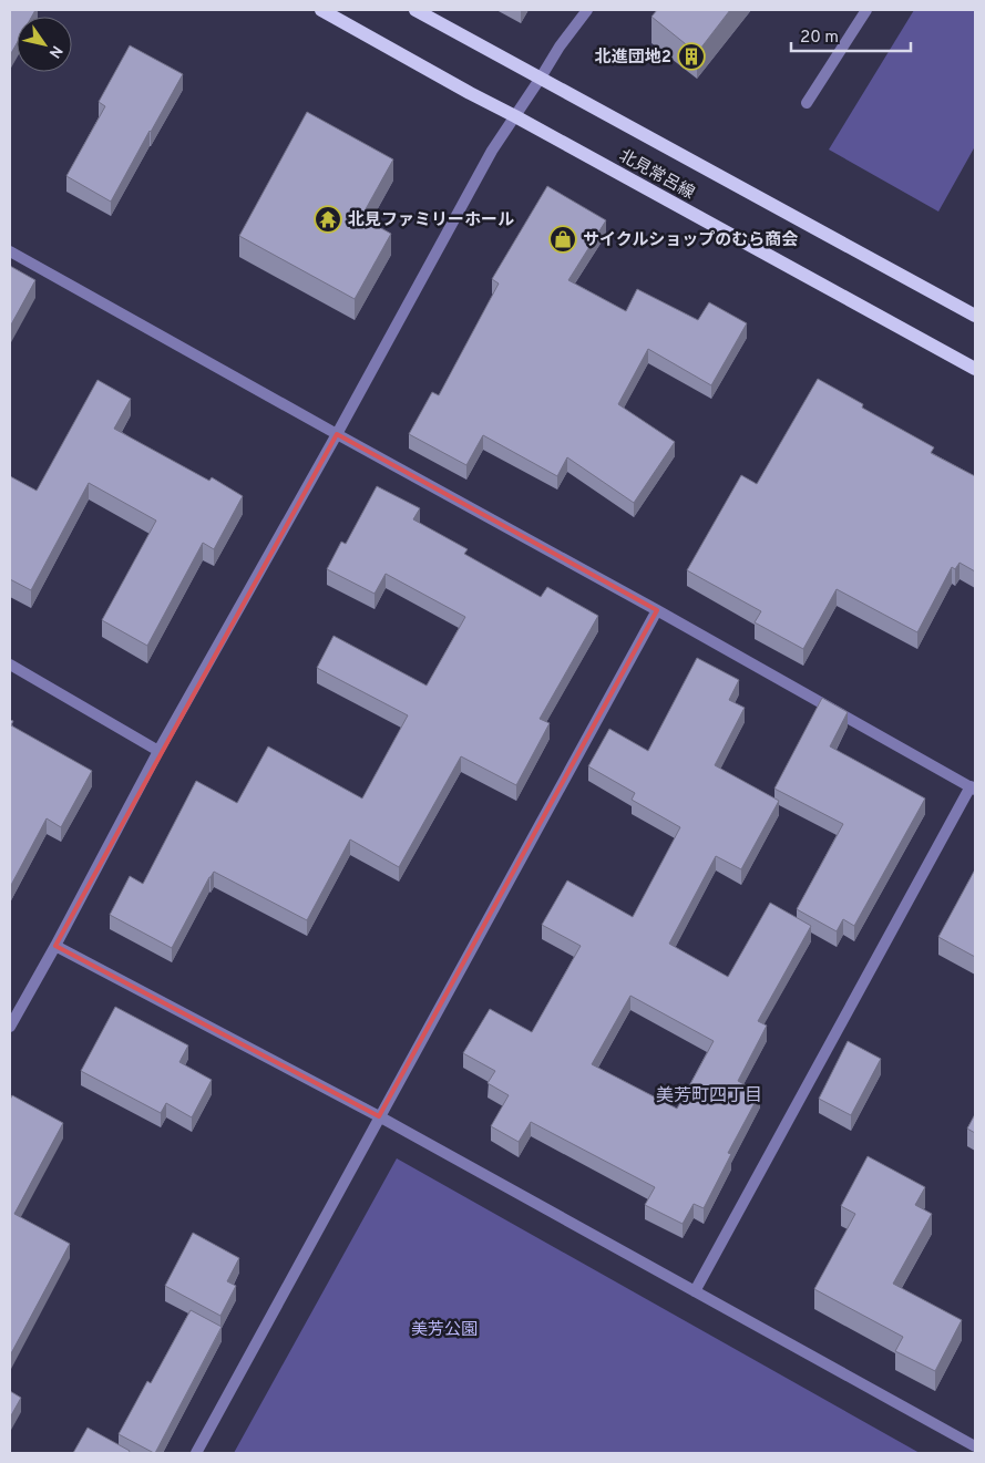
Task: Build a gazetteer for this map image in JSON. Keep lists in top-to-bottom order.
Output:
{
  "streets": {
    "main road": ["北見常呂線"]
  },
  "districts": ["美芳町四丁目"],
  "parks": ["美芳公園"],
  "places": {
    "building": ["北進団地2"],
    "temple": ["北見ファミリーホール"],
    "shop": ["サイクルショップのむら商会"]
  },
  "scale_bar": "20 m",
  "north": "bottom right"
}
